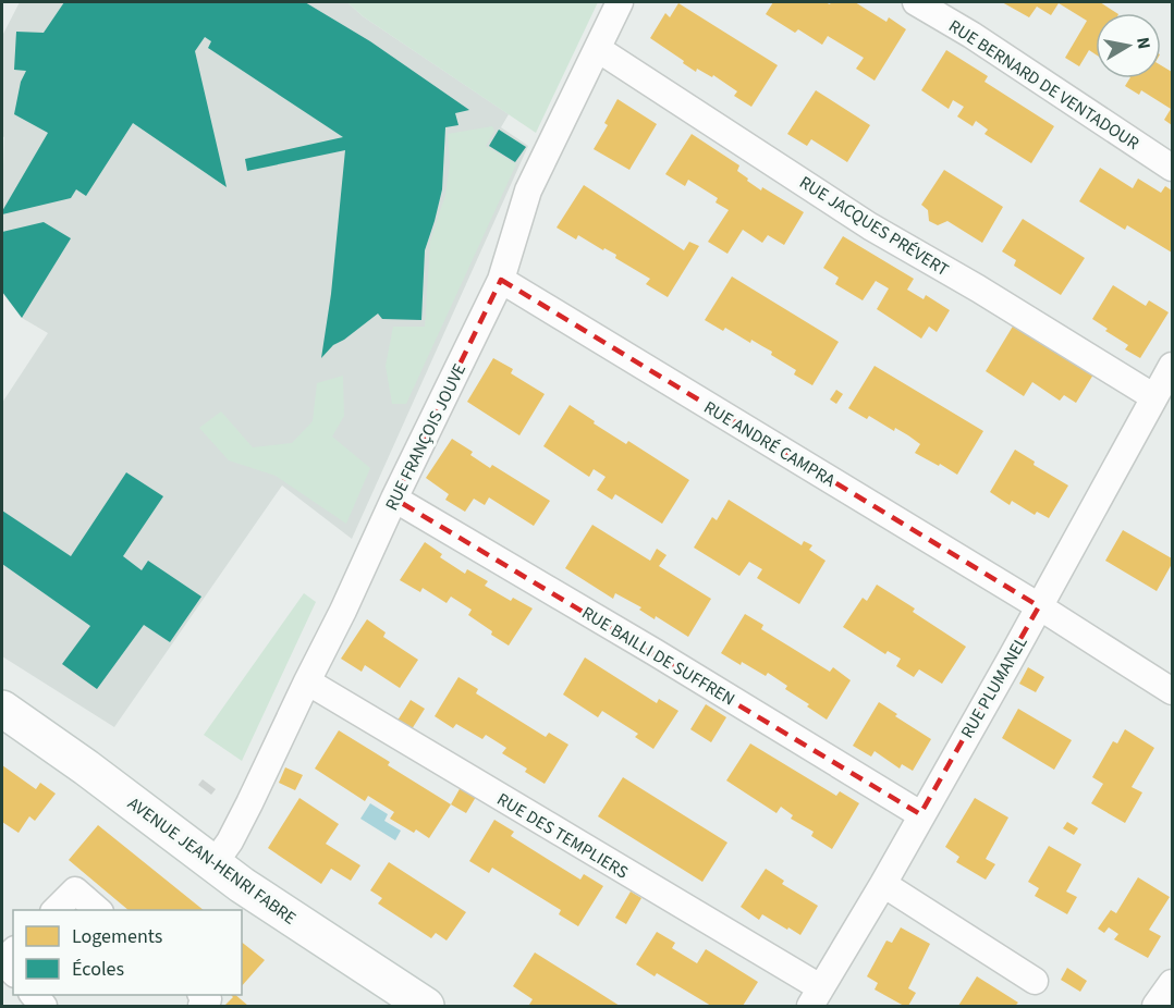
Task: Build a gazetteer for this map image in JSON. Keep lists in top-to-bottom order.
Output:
{
  "streets": {
    "main road": ["AVENUE JEAN-HENRI FABRE"],
    "street": [
      "RUE BERNARD DE VENTADOUR",
      "RUE JACQUES PRÉVERT",
      "RUE FRANÇOIS JOUVE",
      "RUE ANDRÉ CAMPRA",
      "RUE BAILLI DE SUFFREN",
      "RUE PLUMANEL",
      "RUE DES TEMPLIERS"
    ]
  },
  "crossings": [
    ["RUE JACQUES PRÉVERT", "RUE FRANÇOIS JOUVE"],
    ["RUE JACQUES PRÉVERT", "RUE PLUMANEL"],
    ["RUE FRANÇOIS JOUVE", "RUE ANDRÉ CAMPRA"],
    ["RUE FRANÇOIS JOUVE", "RUE BAILLI DE SUFFREN"],
    ["RUE FRANÇOIS JOUVE", "RUE DES TEMPLIERS"],
    ["RUE FRANÇOIS JOUVE", "AVENUE JEAN-HENRI FABRE"],
    ["RUE ANDRÉ CAMPRA", "RUE PLUMANEL"],
    ["RUE BAILLI DE SUFFREN", "RUE PLUMANEL"],
    ["RUE PLUMANEL", "RUE DES TEMPLIERS"]
  ],
  "legend": ["Logements", "Écoles"],
  "north": "right"
}
